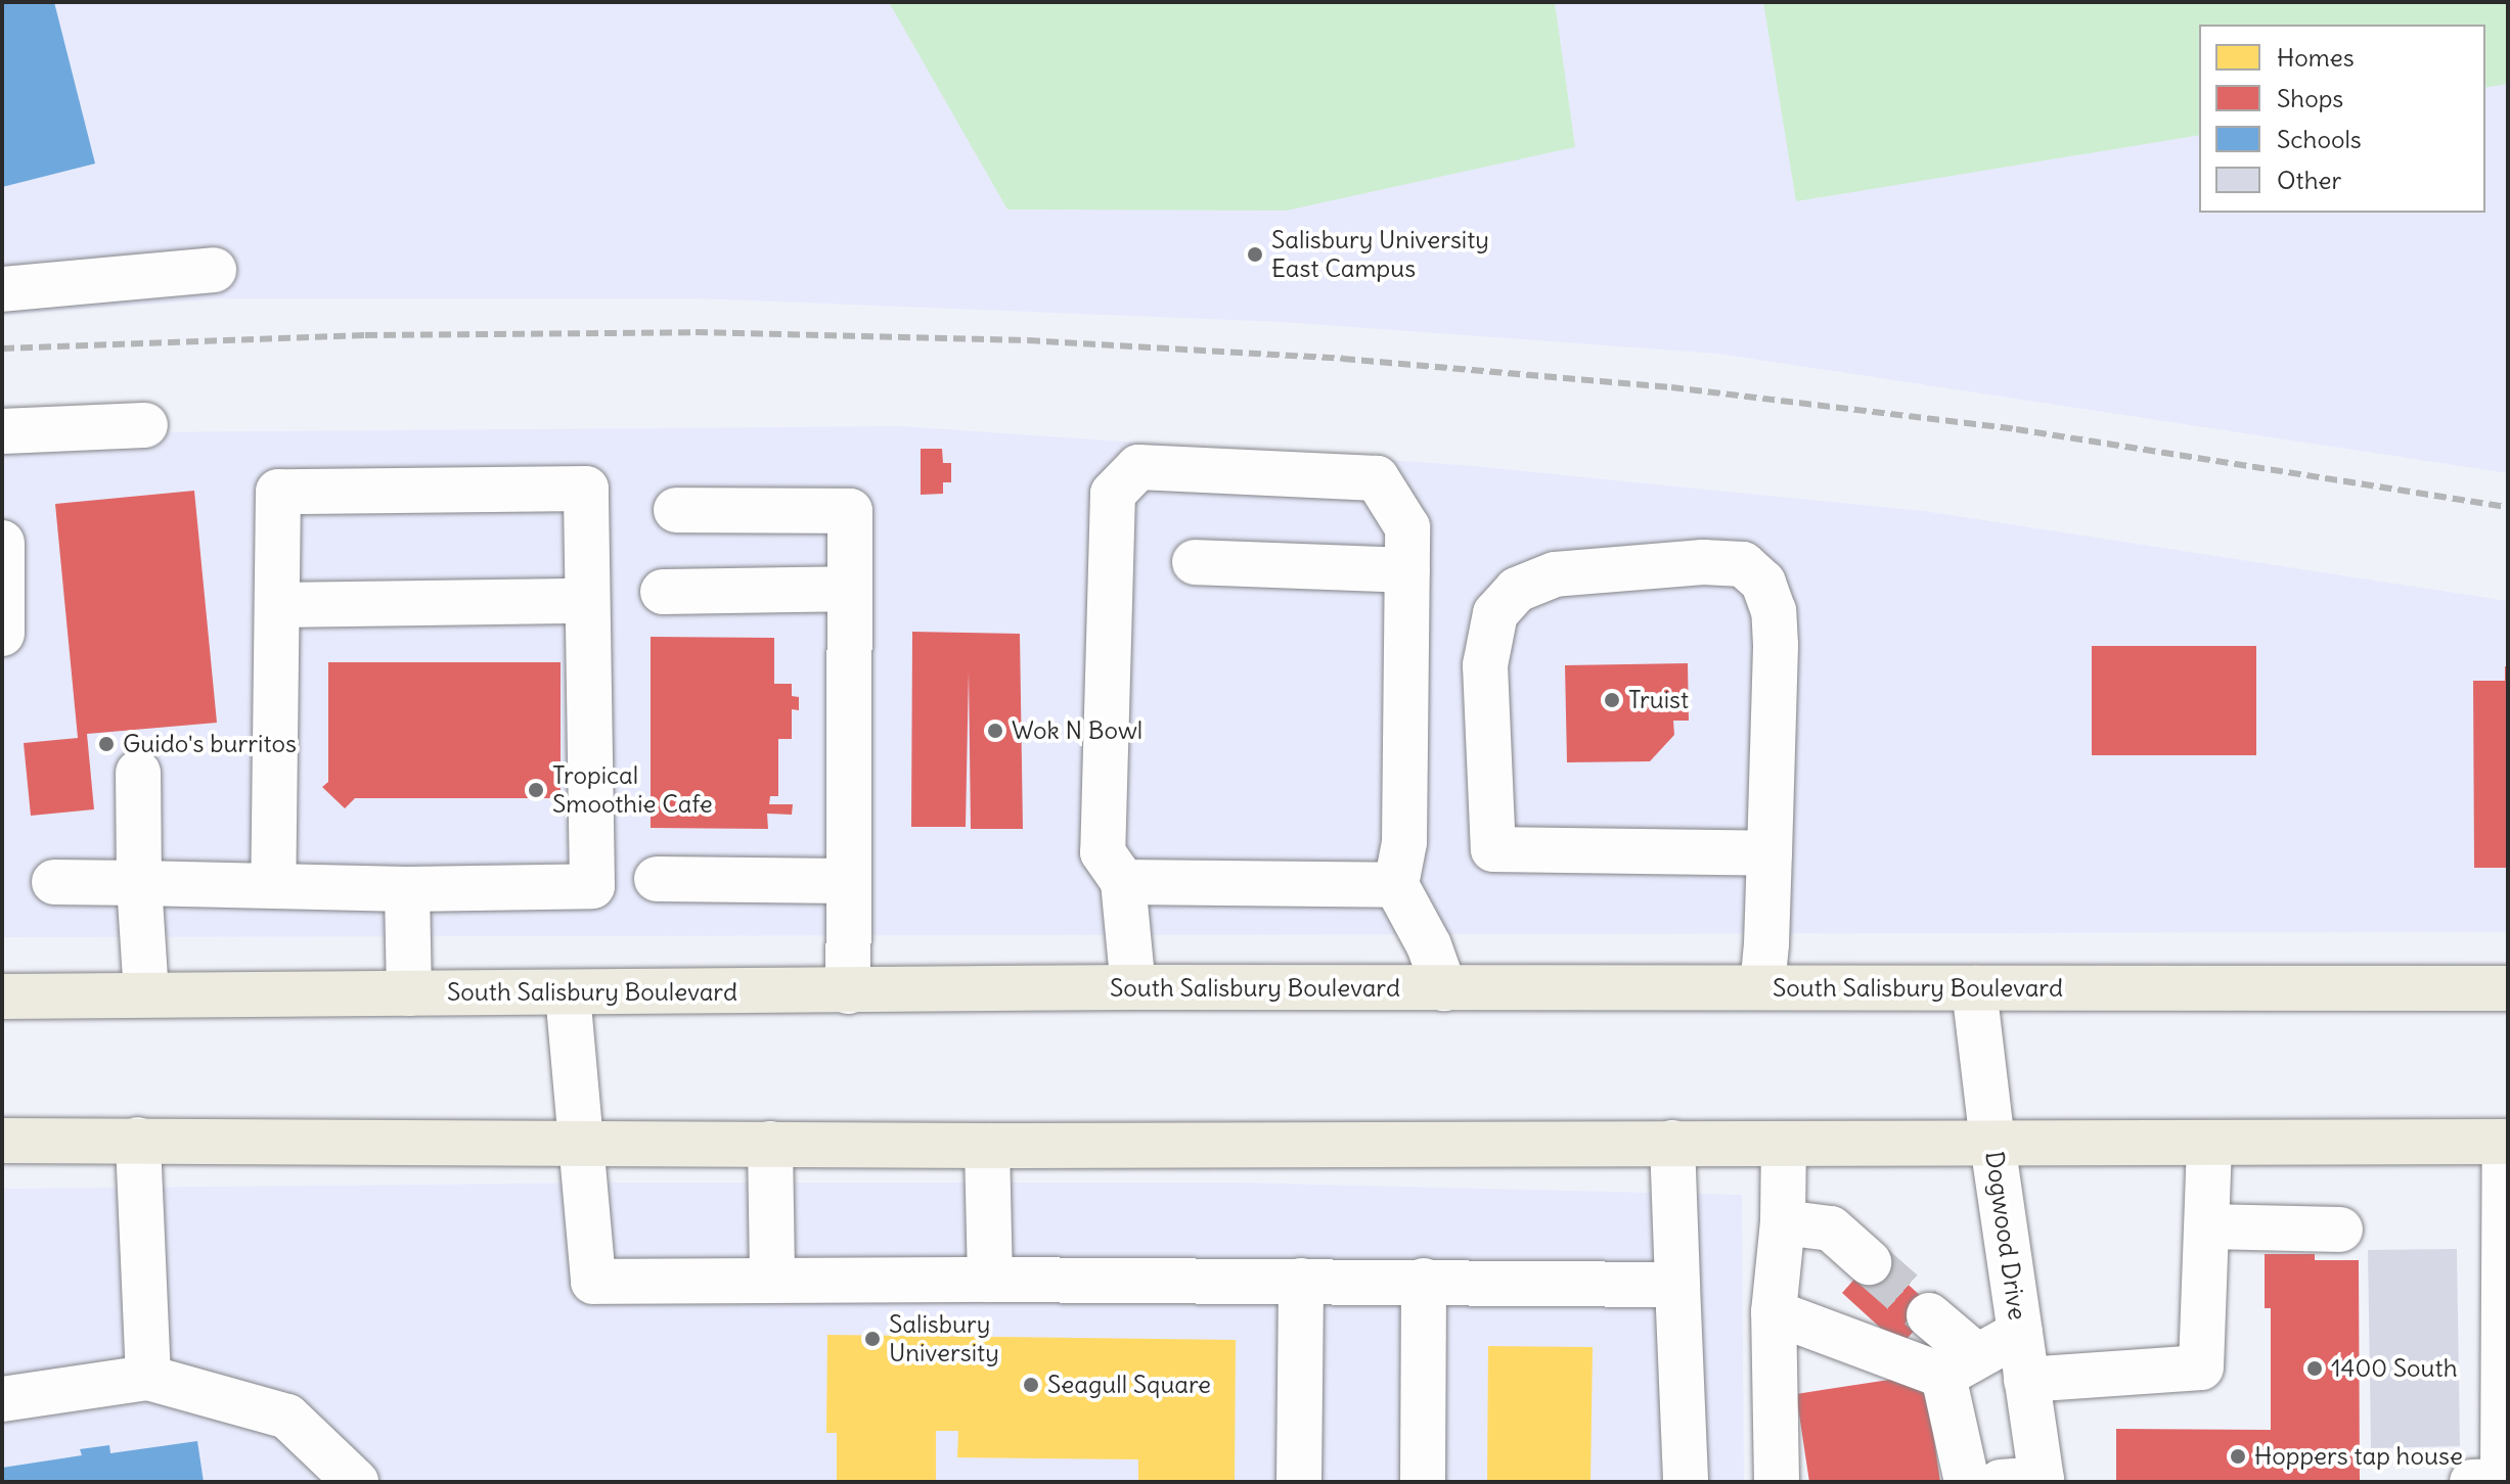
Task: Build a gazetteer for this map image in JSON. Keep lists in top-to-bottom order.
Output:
{
  "streets": {
    "main road": ["South Salisbury Boulevard"],
    "street": ["Dogwood Drive"]
  },
  "crossings": [
    ["South Salisbury Boulevard", "Dogwood Drive"]
  ],
  "places": [
    "Salisbury University East Campus",
    "Truist",
    "Wok N Bowl",
    "Guido's burritos",
    "Tropical Smoothie Cafe",
    "Salisbury University",
    "1400 South",
    "Seagull Square",
    "Hoppers tap house"
  ],
  "legend": [
    "Homes",
    "Shops",
    "Schools",
    "Other"
  ]
}
